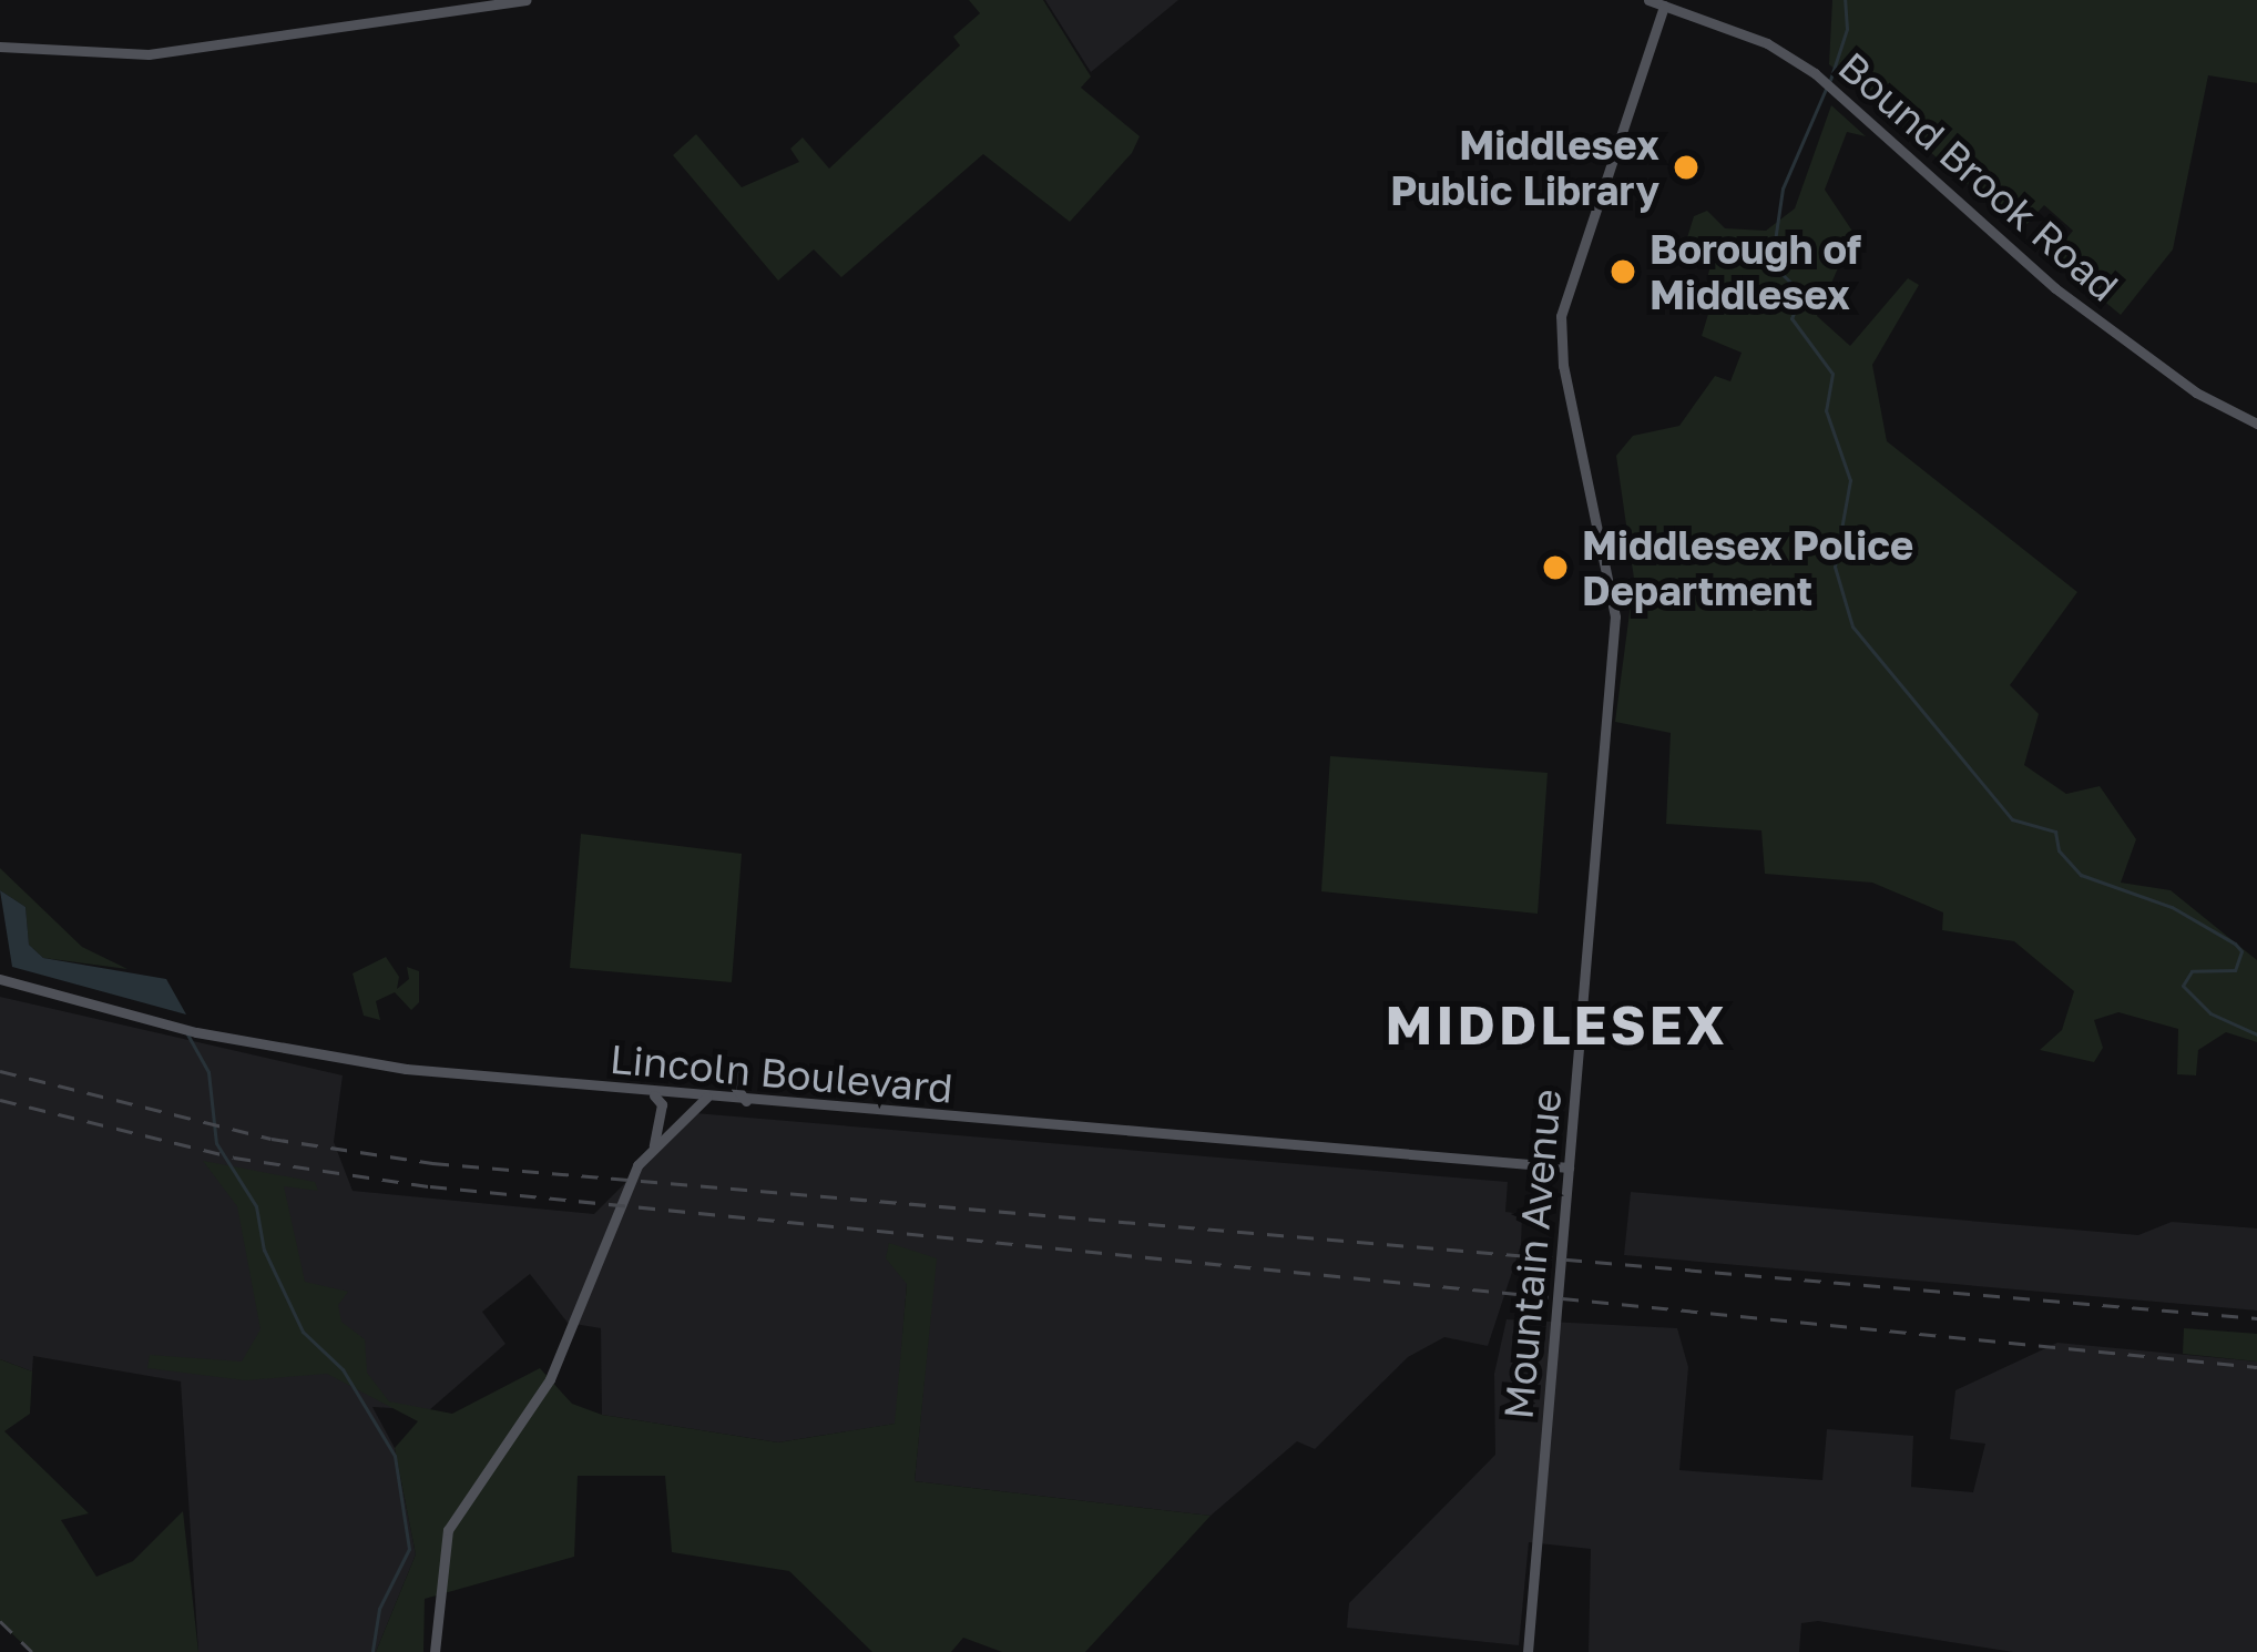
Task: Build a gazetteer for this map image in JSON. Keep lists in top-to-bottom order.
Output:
{
  "streets": {
    "main road": ["Bound Brook Road", "Lincoln Boulevard", "Mountain Avenue"]
  },
  "crossings": [
    ["Bound Brook Road", "Mountain Avenue"],
    ["Lincoln Boulevard", "Mountain Avenue"]
  ],
  "districts": ["MIDDLESEX"],
  "places": ["Middlesex Public Library", "Borough of Middlesex", "Middlesex Police Department"]
}
